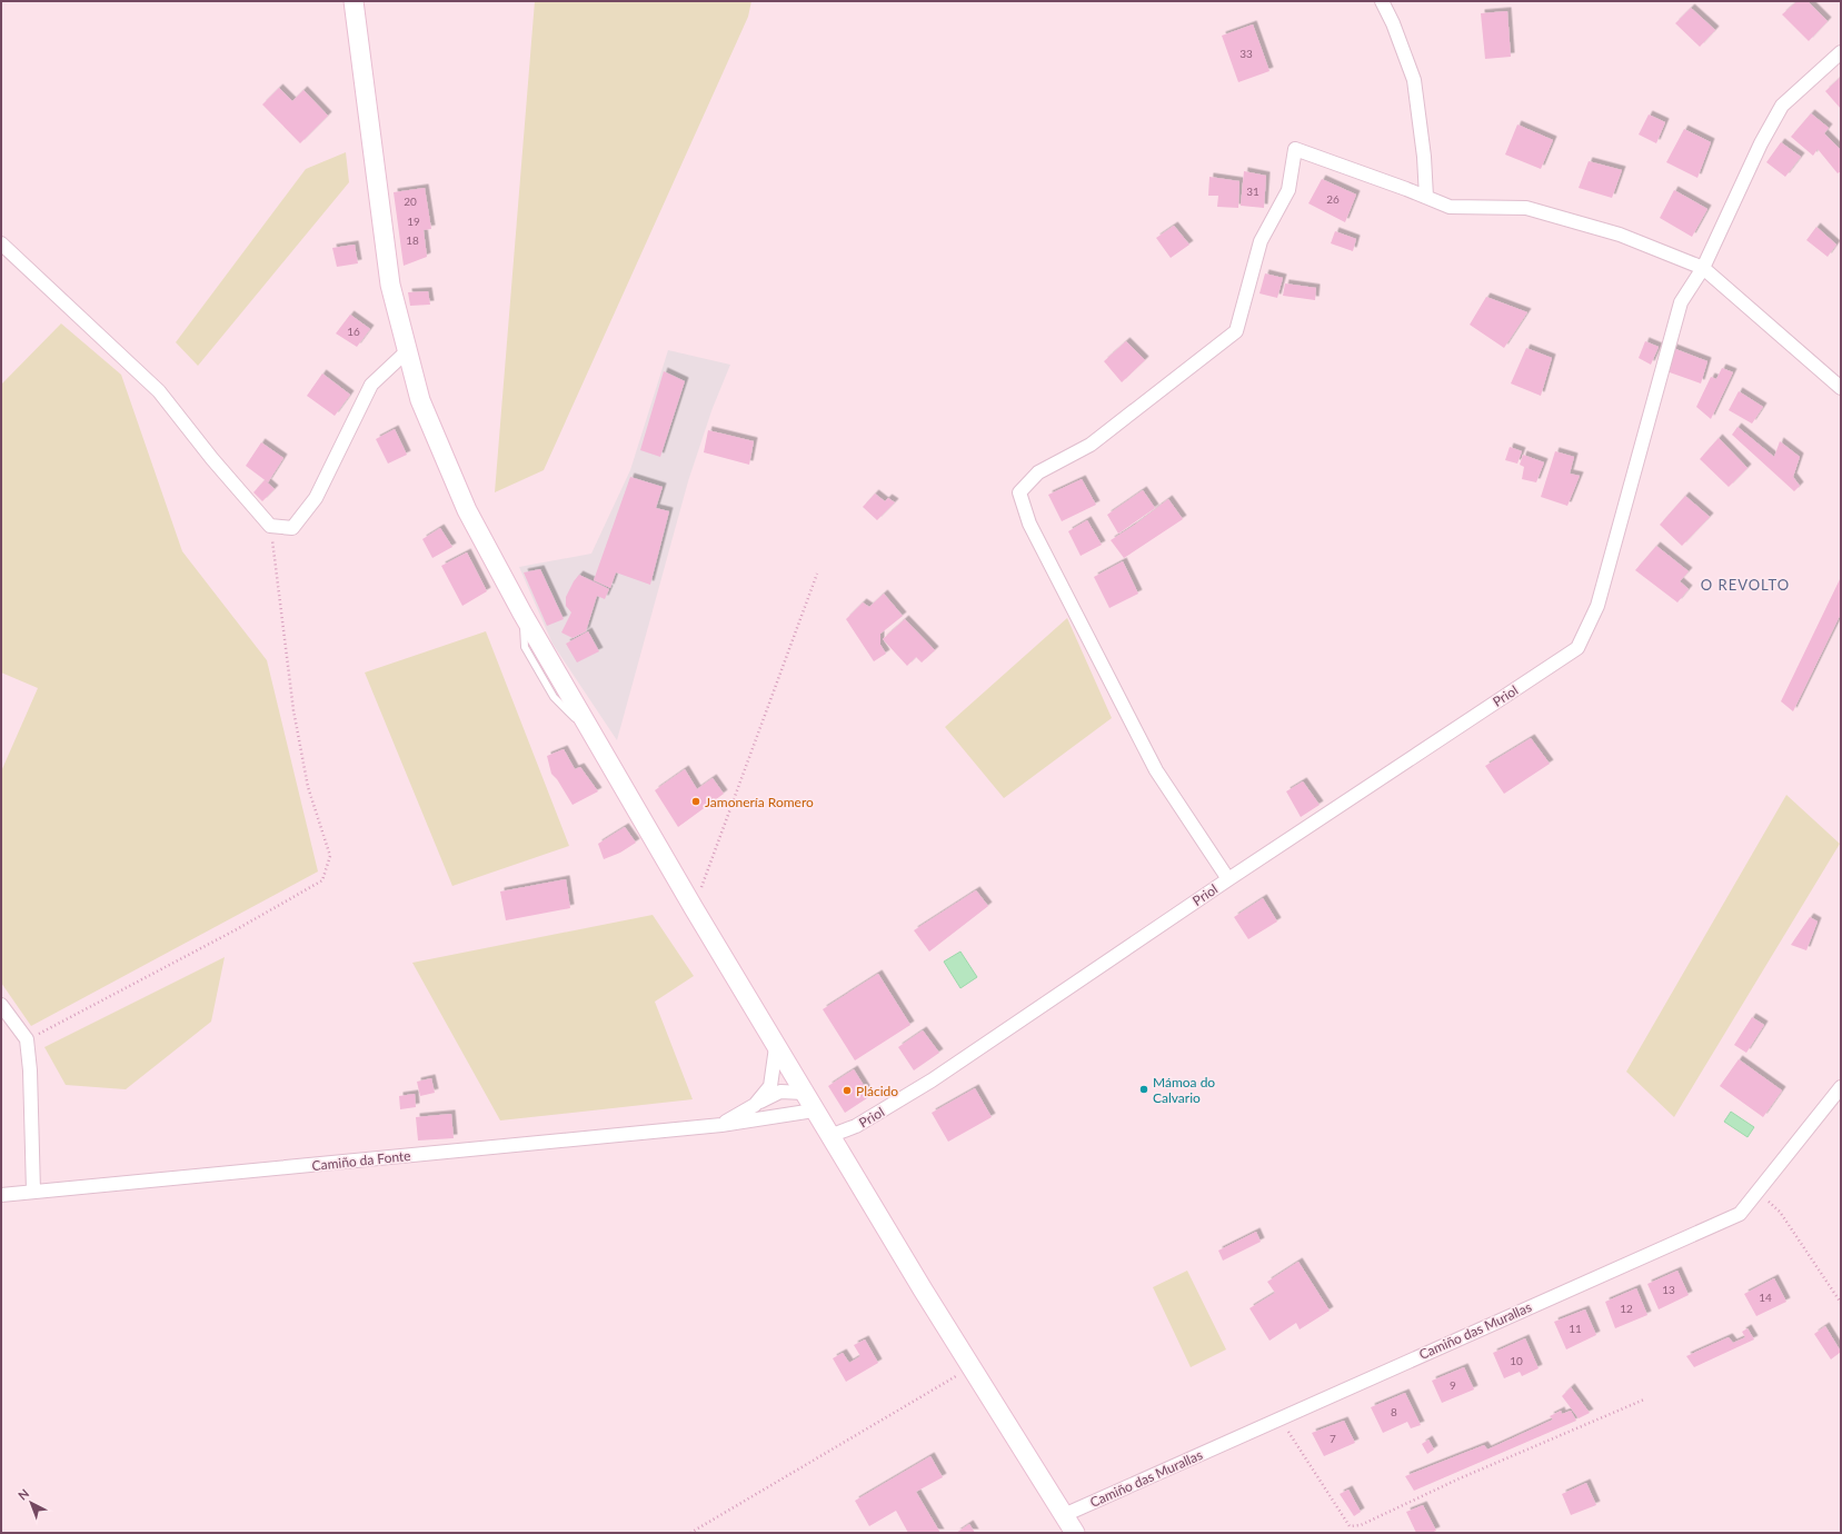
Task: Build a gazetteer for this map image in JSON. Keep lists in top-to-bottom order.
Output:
{
  "streets": {
    "street": ["Priol", "Camiño da Fonte", "Camiño das Murallas"]
  },
  "districts": ["O REVOLTO"],
  "places": ["Jamonería Romero", "Mámoa do Calvario", "Plácido"],
  "house_numbers": [
    "33",
    "31",
    "26",
    "20",
    "19",
    "18",
    "16",
    "13",
    "14",
    "12",
    "11",
    "10",
    "9",
    "8",
    "7"
  ],
  "north": "top left"
}
